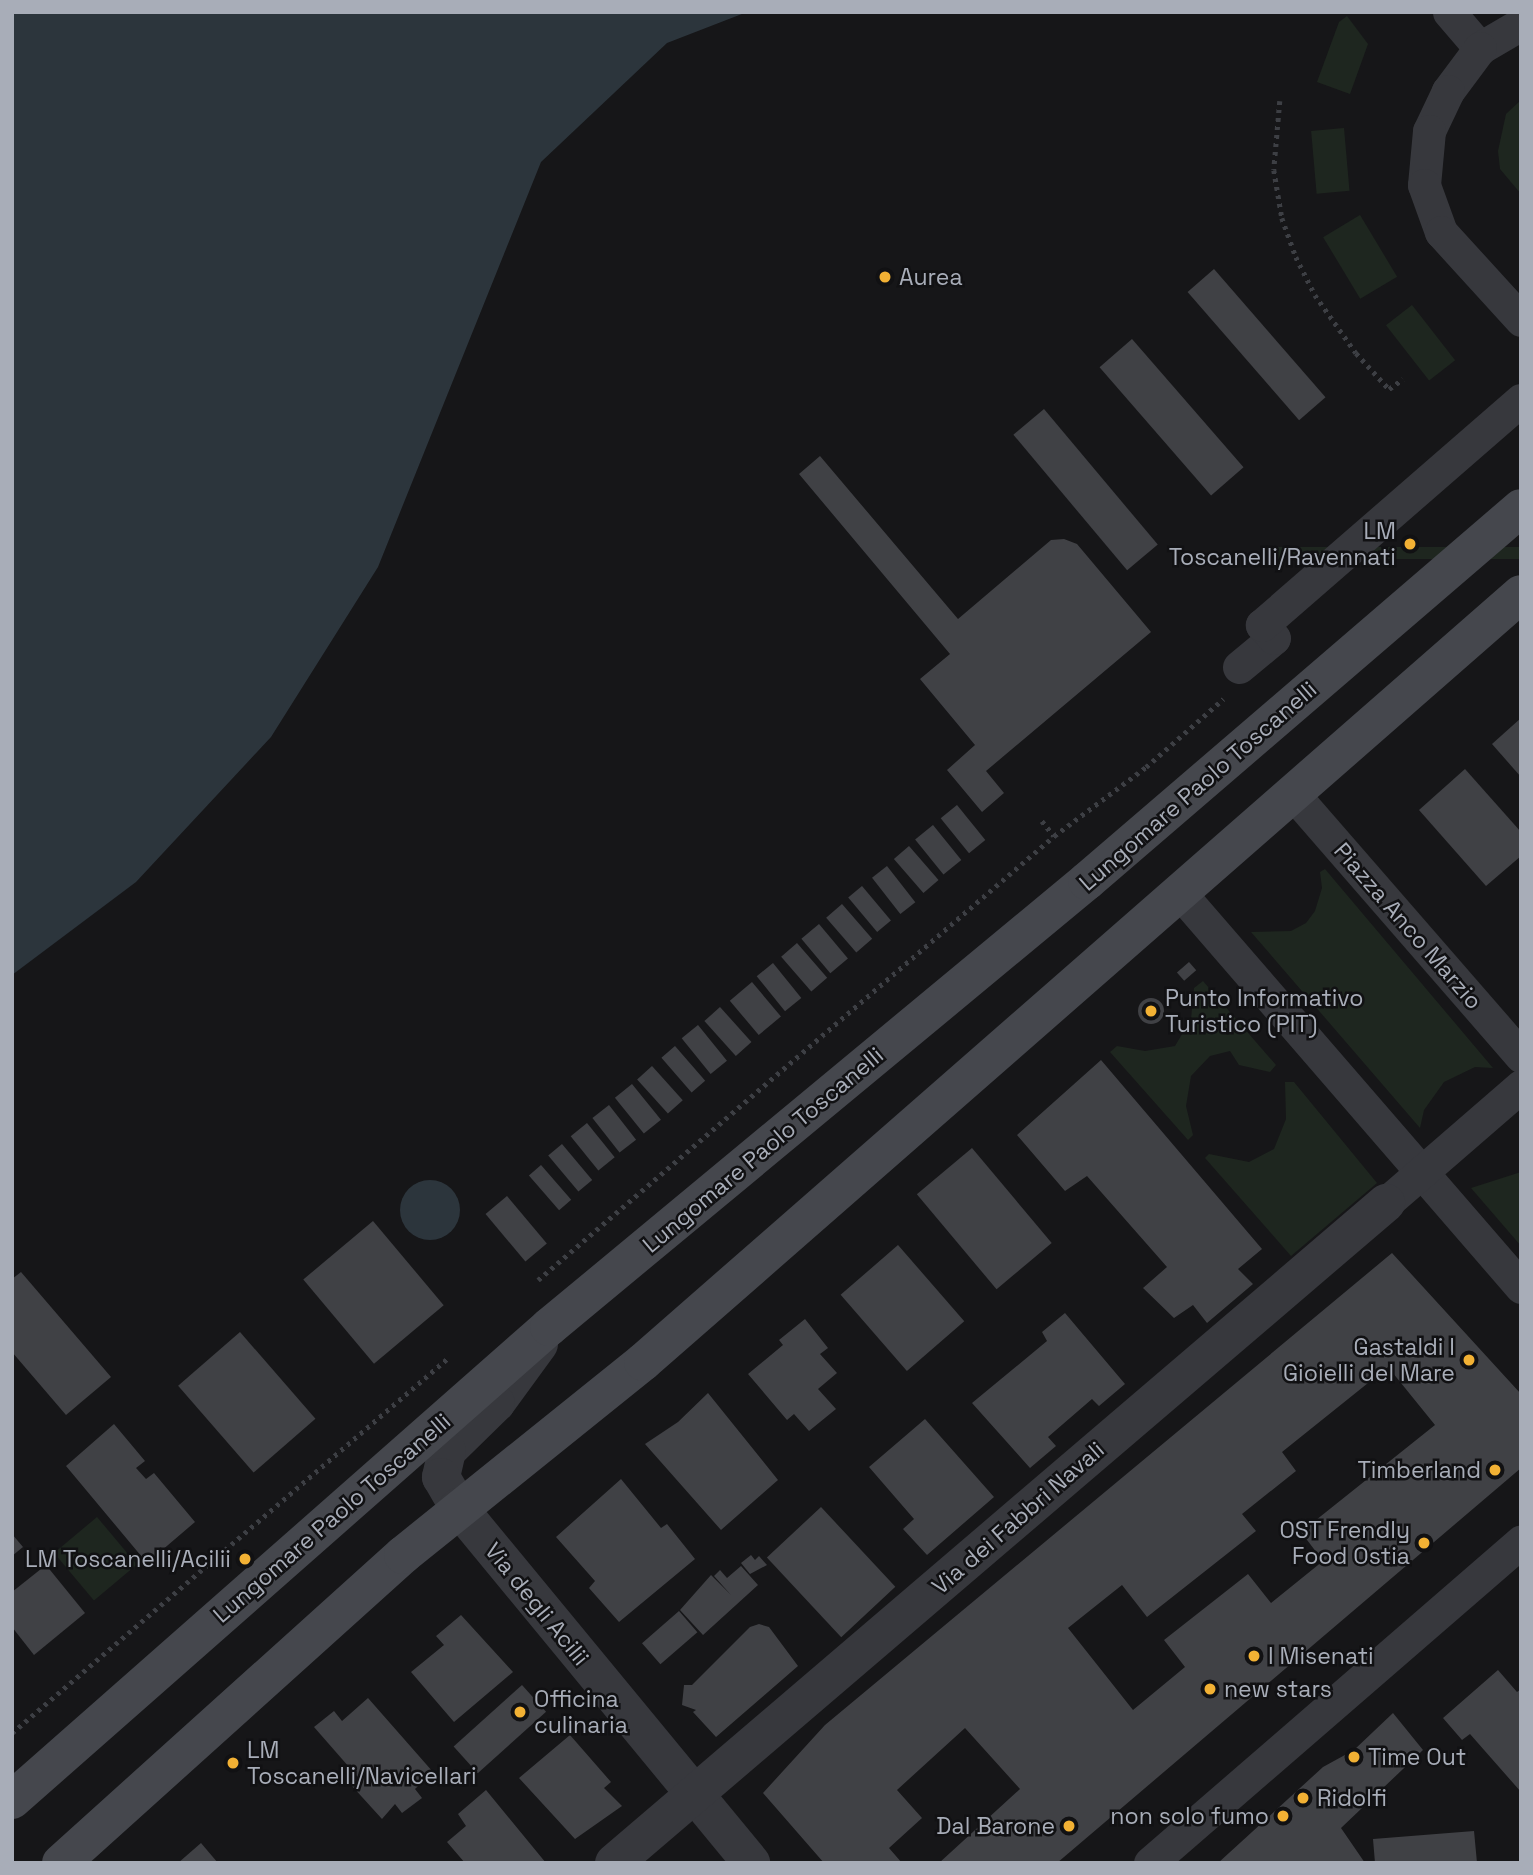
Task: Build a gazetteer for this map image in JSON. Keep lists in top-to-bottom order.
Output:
{
  "streets": {
    "main road": ["Lungomare Paolo Toscanelli"],
    "street": ["Piazza Anco Marzio", "Via dei Fabbri Navali", "Via degli Acilii"]
  },
  "crossings": [
    ["Lungomare Paolo Toscanelli", "Via degli Acilii"],
    ["Via dei Fabbri Navali", "Via degli Acilii"]
  ],
  "places": [
    "Aurea",
    "LM Toscanelli/Ravennati",
    "Punto Informativo Turistico (PIT)",
    "Gastaldi I Gioielli del Mare",
    "Timberland",
    "OST Frendly Food Ostia",
    "LM Toscanelli/Acilii",
    "I Misenati",
    "new stars",
    "Officina culinaria",
    "Time Out",
    "LM Toscanelli/Navicellari",
    "Ridolfi",
    "non solo fumo",
    "Dal Barone"
  ]
}
